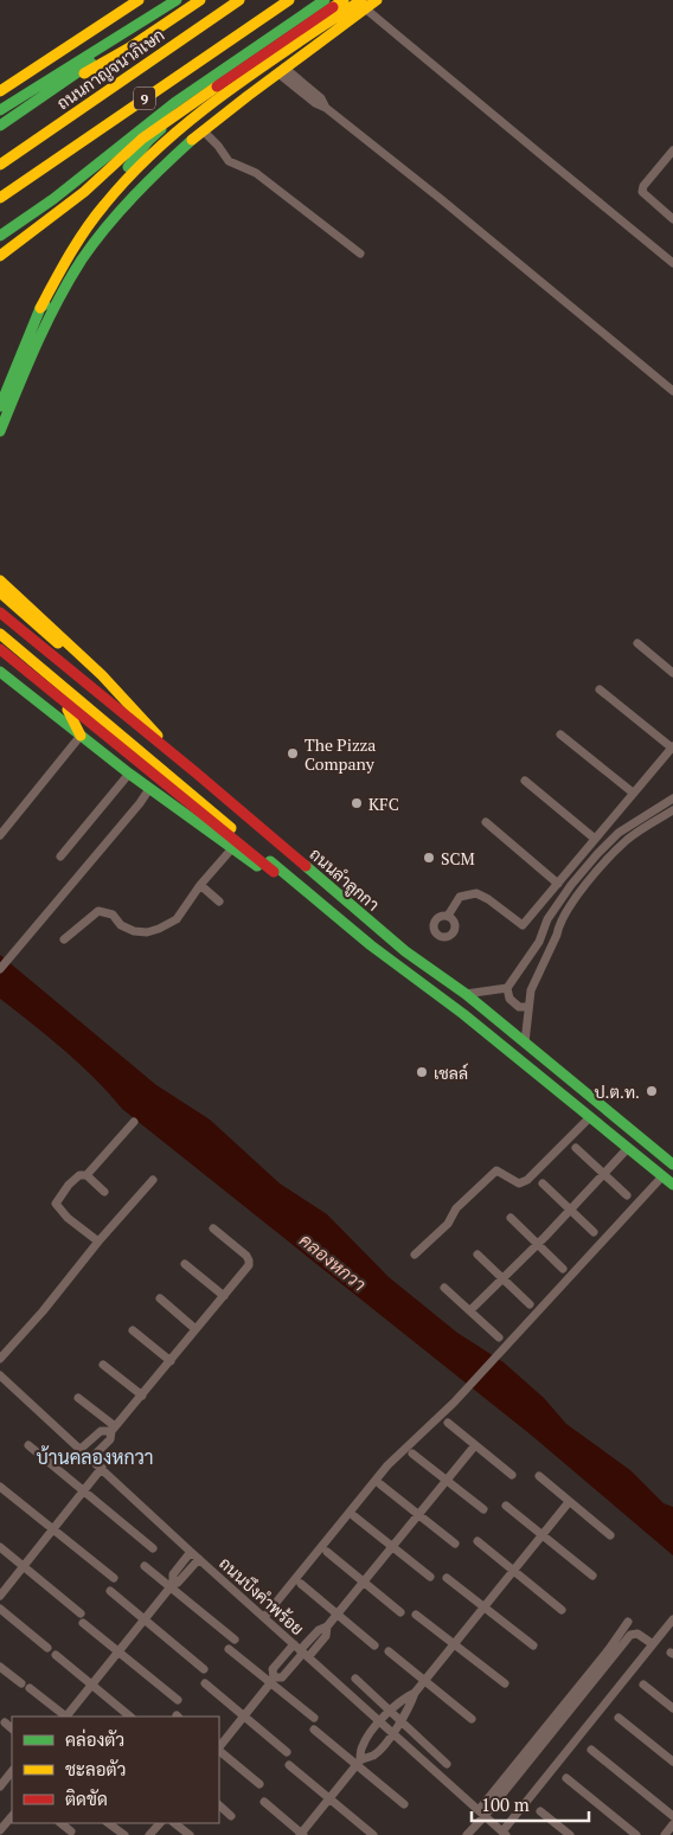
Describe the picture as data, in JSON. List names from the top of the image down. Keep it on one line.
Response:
{"streets":{"main road":["ถนนกาญจนาภิเษก","9","ถนนลำลูกกา"],"street":["ถนนบึงคำพร้อย"]},"districts":["บ้านคลองหกวา"],"water":["คลองหกวา"],"places":["The Pizza Company","KFC","SCM","เชลล์","ป.ต.ท."],"legend":["คล่องตัว","ชะลอตัว","ติดขัด"],"scale_bar":"100 m"}
